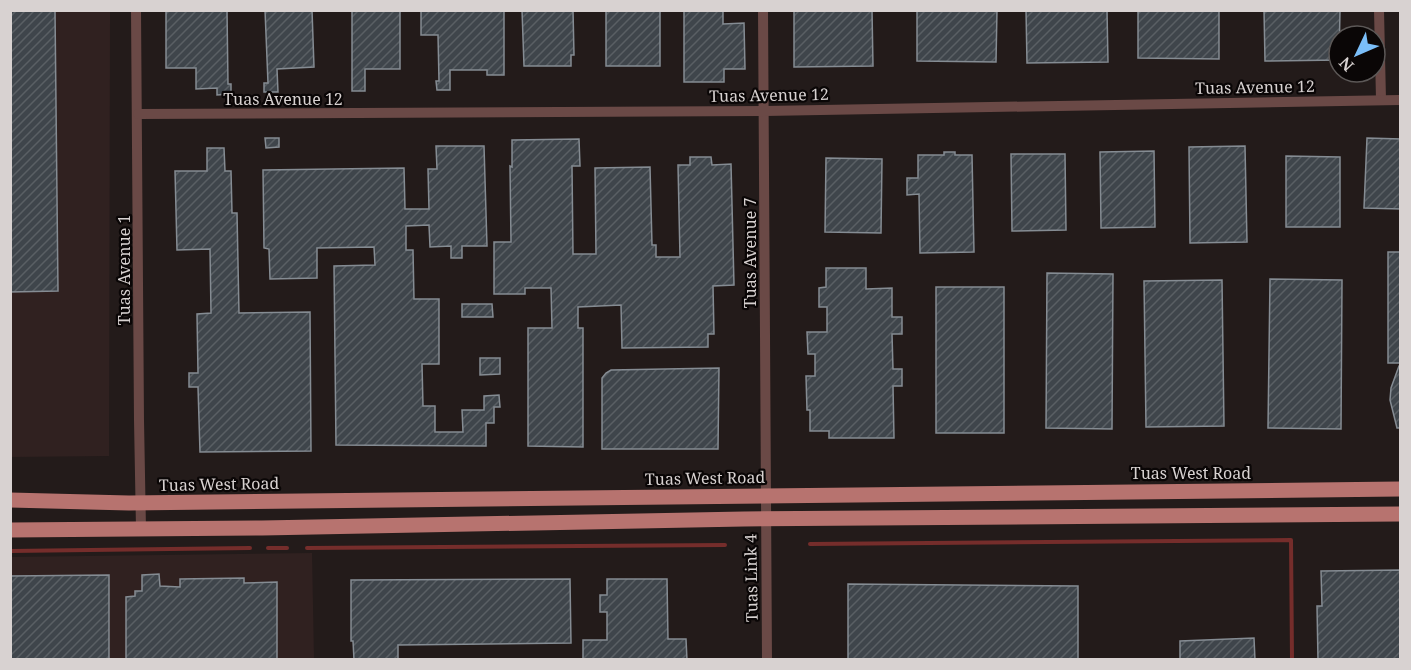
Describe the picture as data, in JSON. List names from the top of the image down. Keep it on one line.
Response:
{"streets":{"main road":["Tuas West Road"],"street":["Tuas Avenue 12","Tuas Avenue 7","Tuas Avenue 1","Tuas Link 4"]},"crossings":[["Tuas Avenue 12","Tuas Avenue 7"],["Tuas Avenue 12","Tuas Avenue 1"],["Tuas Avenue 7","Tuas West Road"],["Tuas Avenue 7","Tuas Link 4"],["Tuas Avenue 1","Tuas West Road"],["Tuas West Road","Tuas Link 4"]],"north":"bottom left"}
